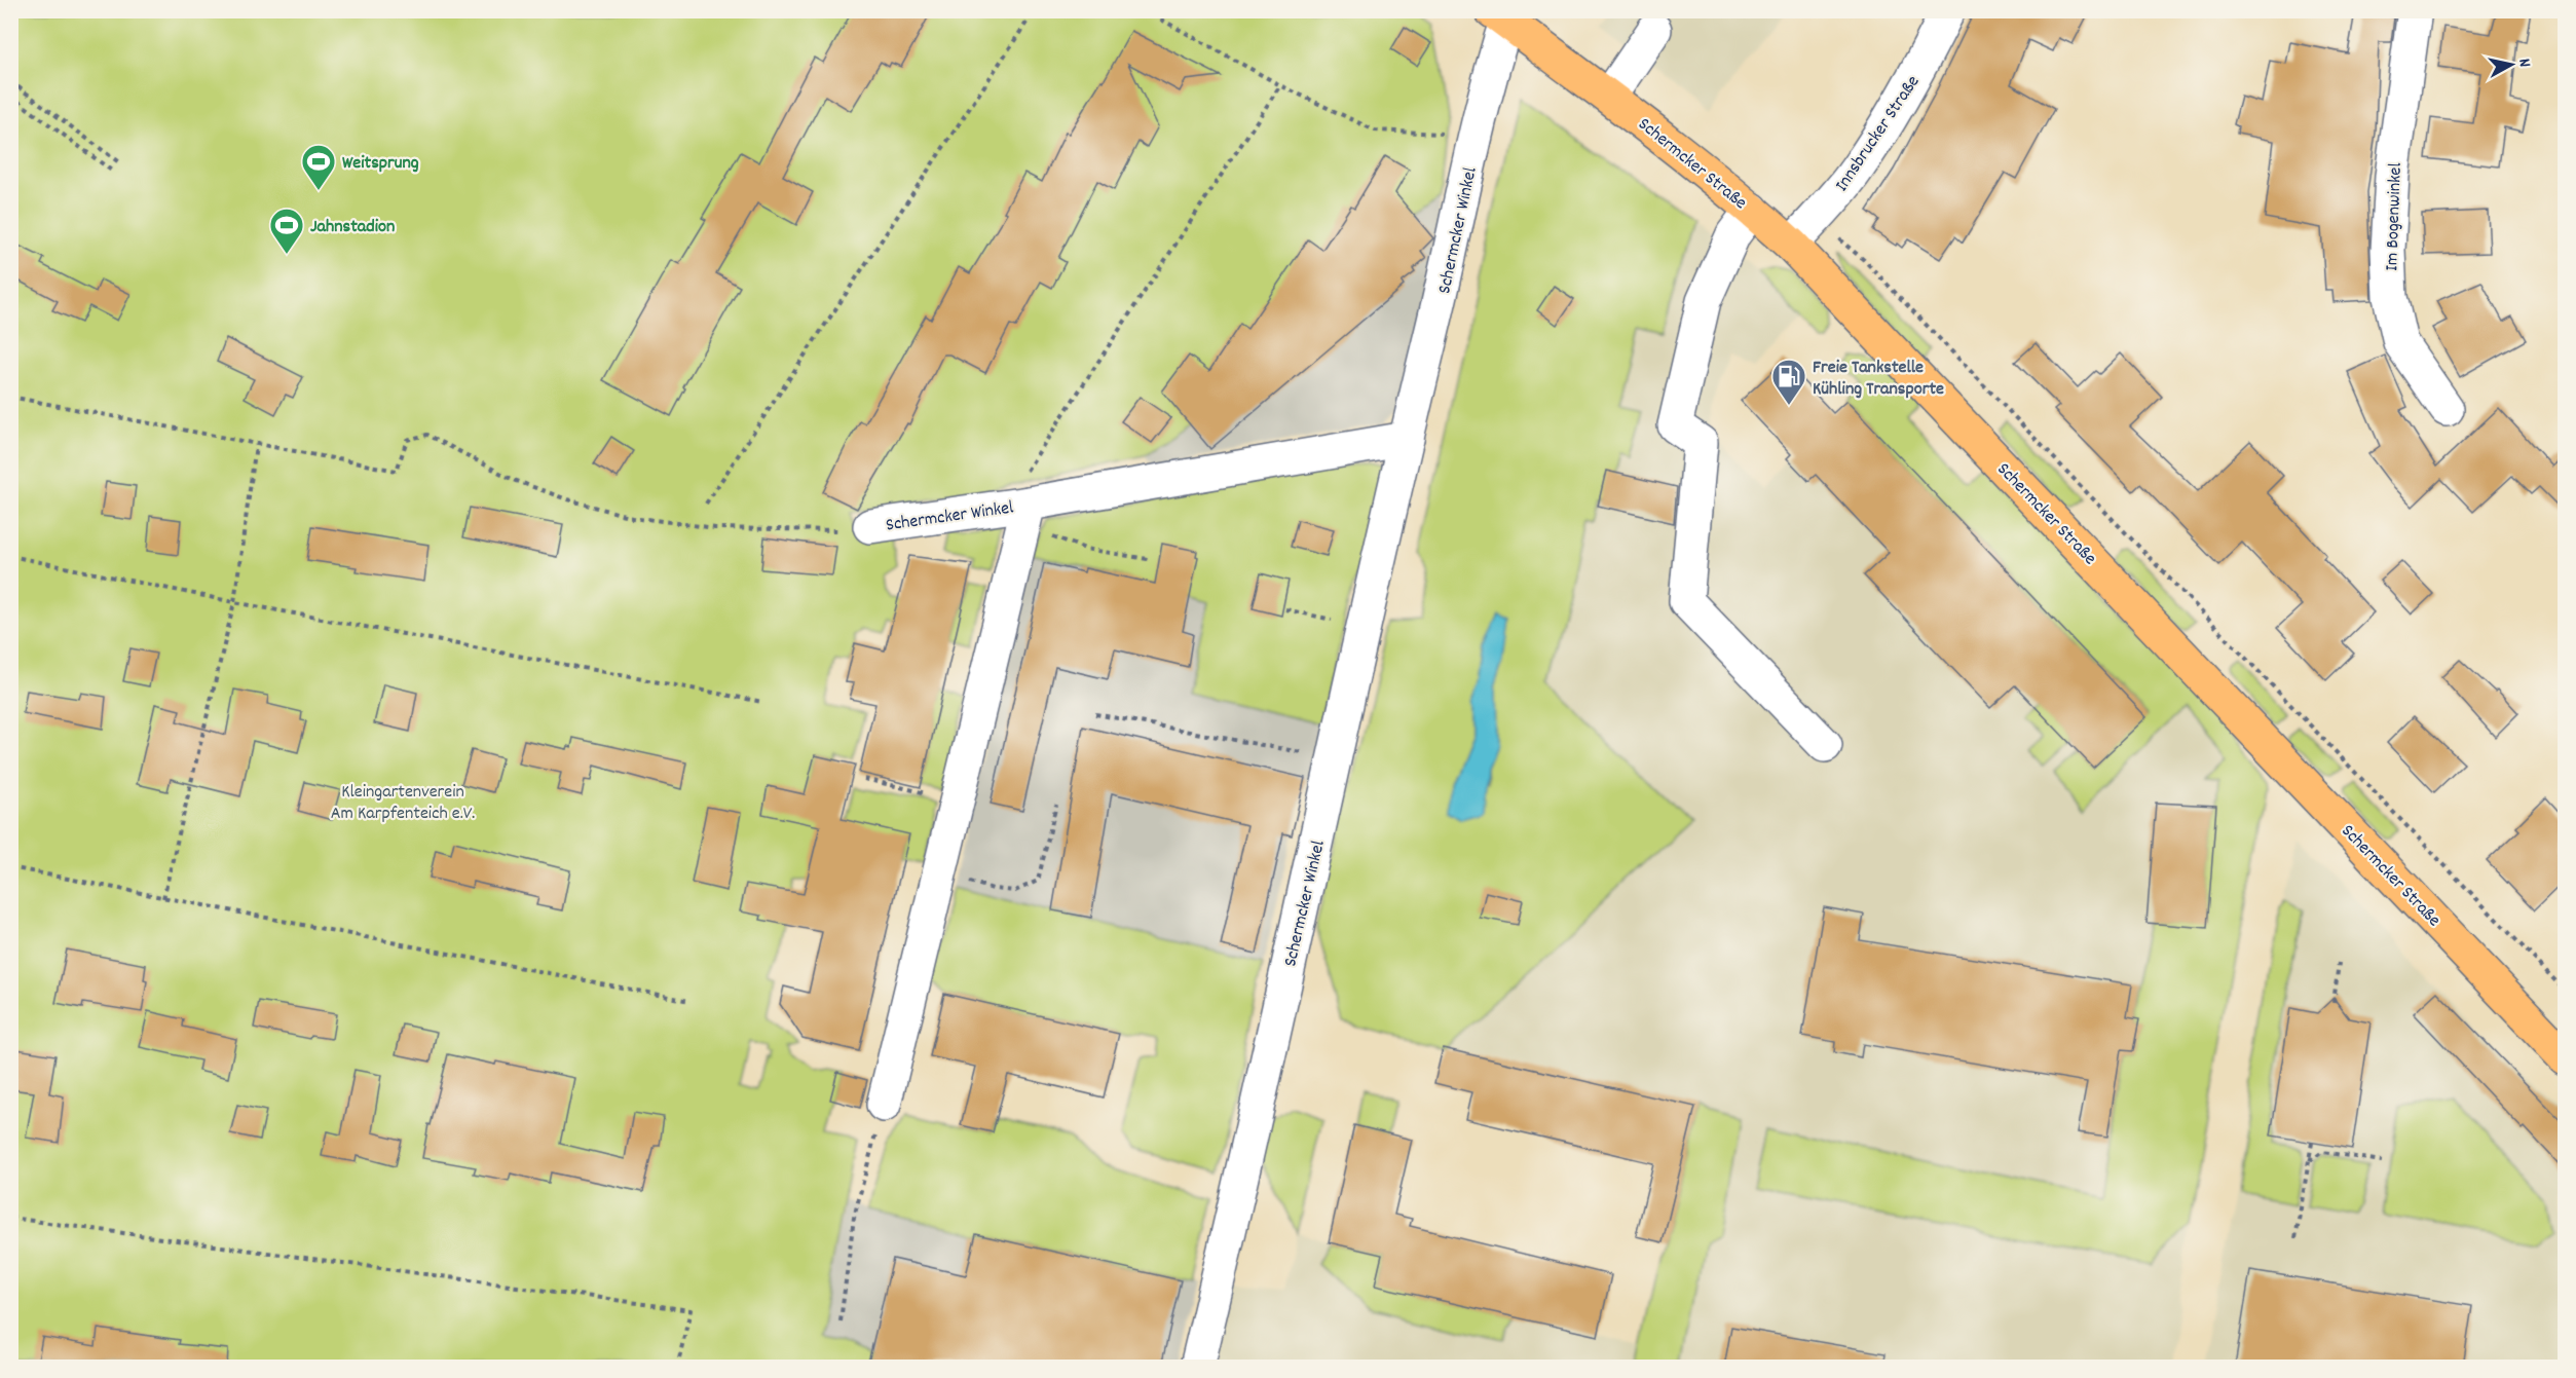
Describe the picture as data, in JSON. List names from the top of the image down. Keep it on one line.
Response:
{"streets":{"main road":["Schermcker Straße"],"street":["Innsbrucker Straße","Im Bogenwinkel","Schermcker Winkel"]},"crossings":[["Innsbrucker Straße","Schermcker Straße"],["Schermcker Straße","Schermcker Winkel"]],"parks":["Kleingartenverein Am Karpfenteich e.V."],"places":{"sports":["Weitsprung","Jahnstadion"],"fuel station":["Freie Tankstelle Kühling Transporte"]},"north":"right"}
